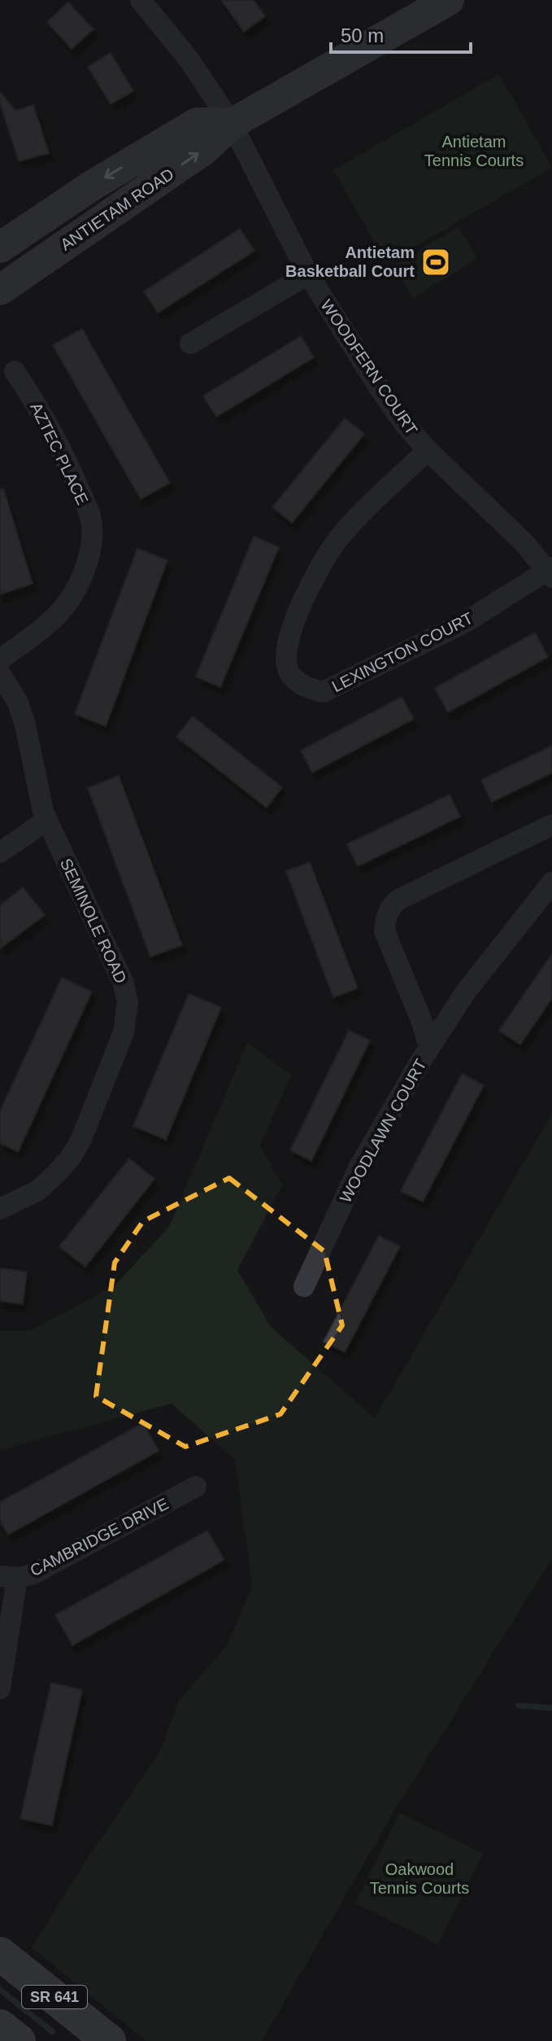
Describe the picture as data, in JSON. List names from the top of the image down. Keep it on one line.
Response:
{"streets":{"main road":["SR 641"],"street":["ANTIETAM ROAD","WOODFERN COURT","AZTEC PLACE","LEXINGTON COURT","SEMINOLE ROAD","WOODLAWN COURT","CAMBRIDGE DRIVE"]},"crossings":[["ANTIETAM ROAD","WOODFERN COURT"],["WOODFERN COURT","LEXINGTON COURT"]],"parks":["Antietam Tennis Courts","Oakwood Tennis Courts"],"places":{"sports":["Antietam Basketball Court"]},"scale_bar":"50 m"}
